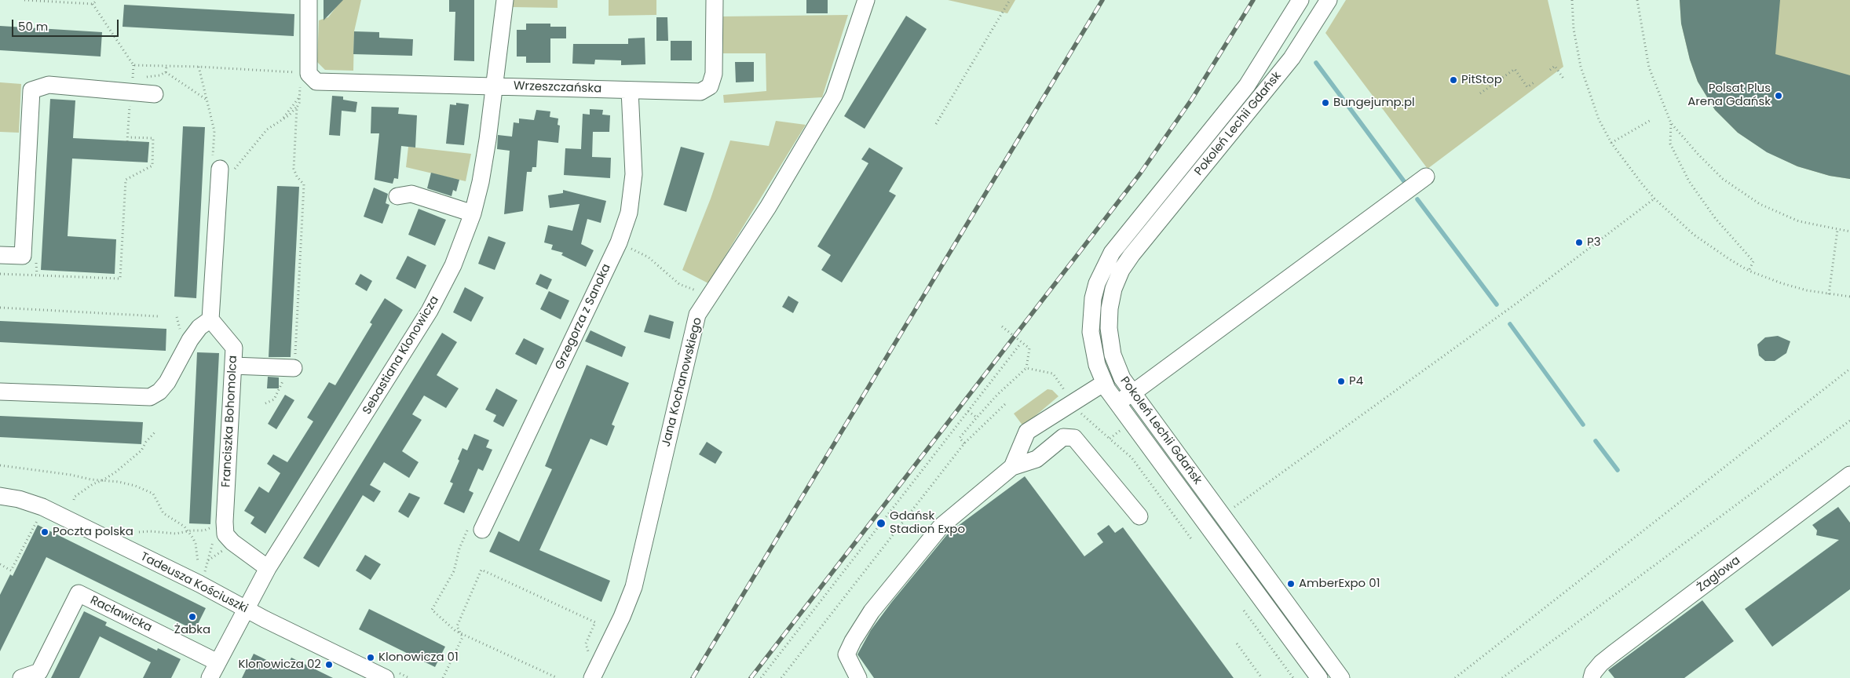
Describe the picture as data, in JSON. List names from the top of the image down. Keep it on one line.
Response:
{"streets":{"street":["Wrzeszczańska","Pokoleń Lechii Gdańsk","Grzegorza z Sanoka","Sebastiana Klonowicza","Jana Kochanowskiego","Franciszka Bohomolca","Żaglowa","Tadeusza Kościuszki","Racławicka"]},"crossings":[["Wrzeszczańska","Grzegorza z Sanoka"],["Wrzeszczańska","Sebastiana Klonowicza"],["Sebastiana Klonowicza","Franciszka Bohomolca"],["Sebastiana Klonowicza","Tadeusza Kościuszki"],["Sebastiana Klonowicza","Racławicka"]],"places":["PitStop","Polsat Plus Arena Gdańsk","Bungejump.pl","P3","P4","Gdańsk Stadion Expo","Poczta polska","AmberExpo 01","Żabka","Klonowicza 01","Klonowicza 02"],"scale_bar":"50 m"}
